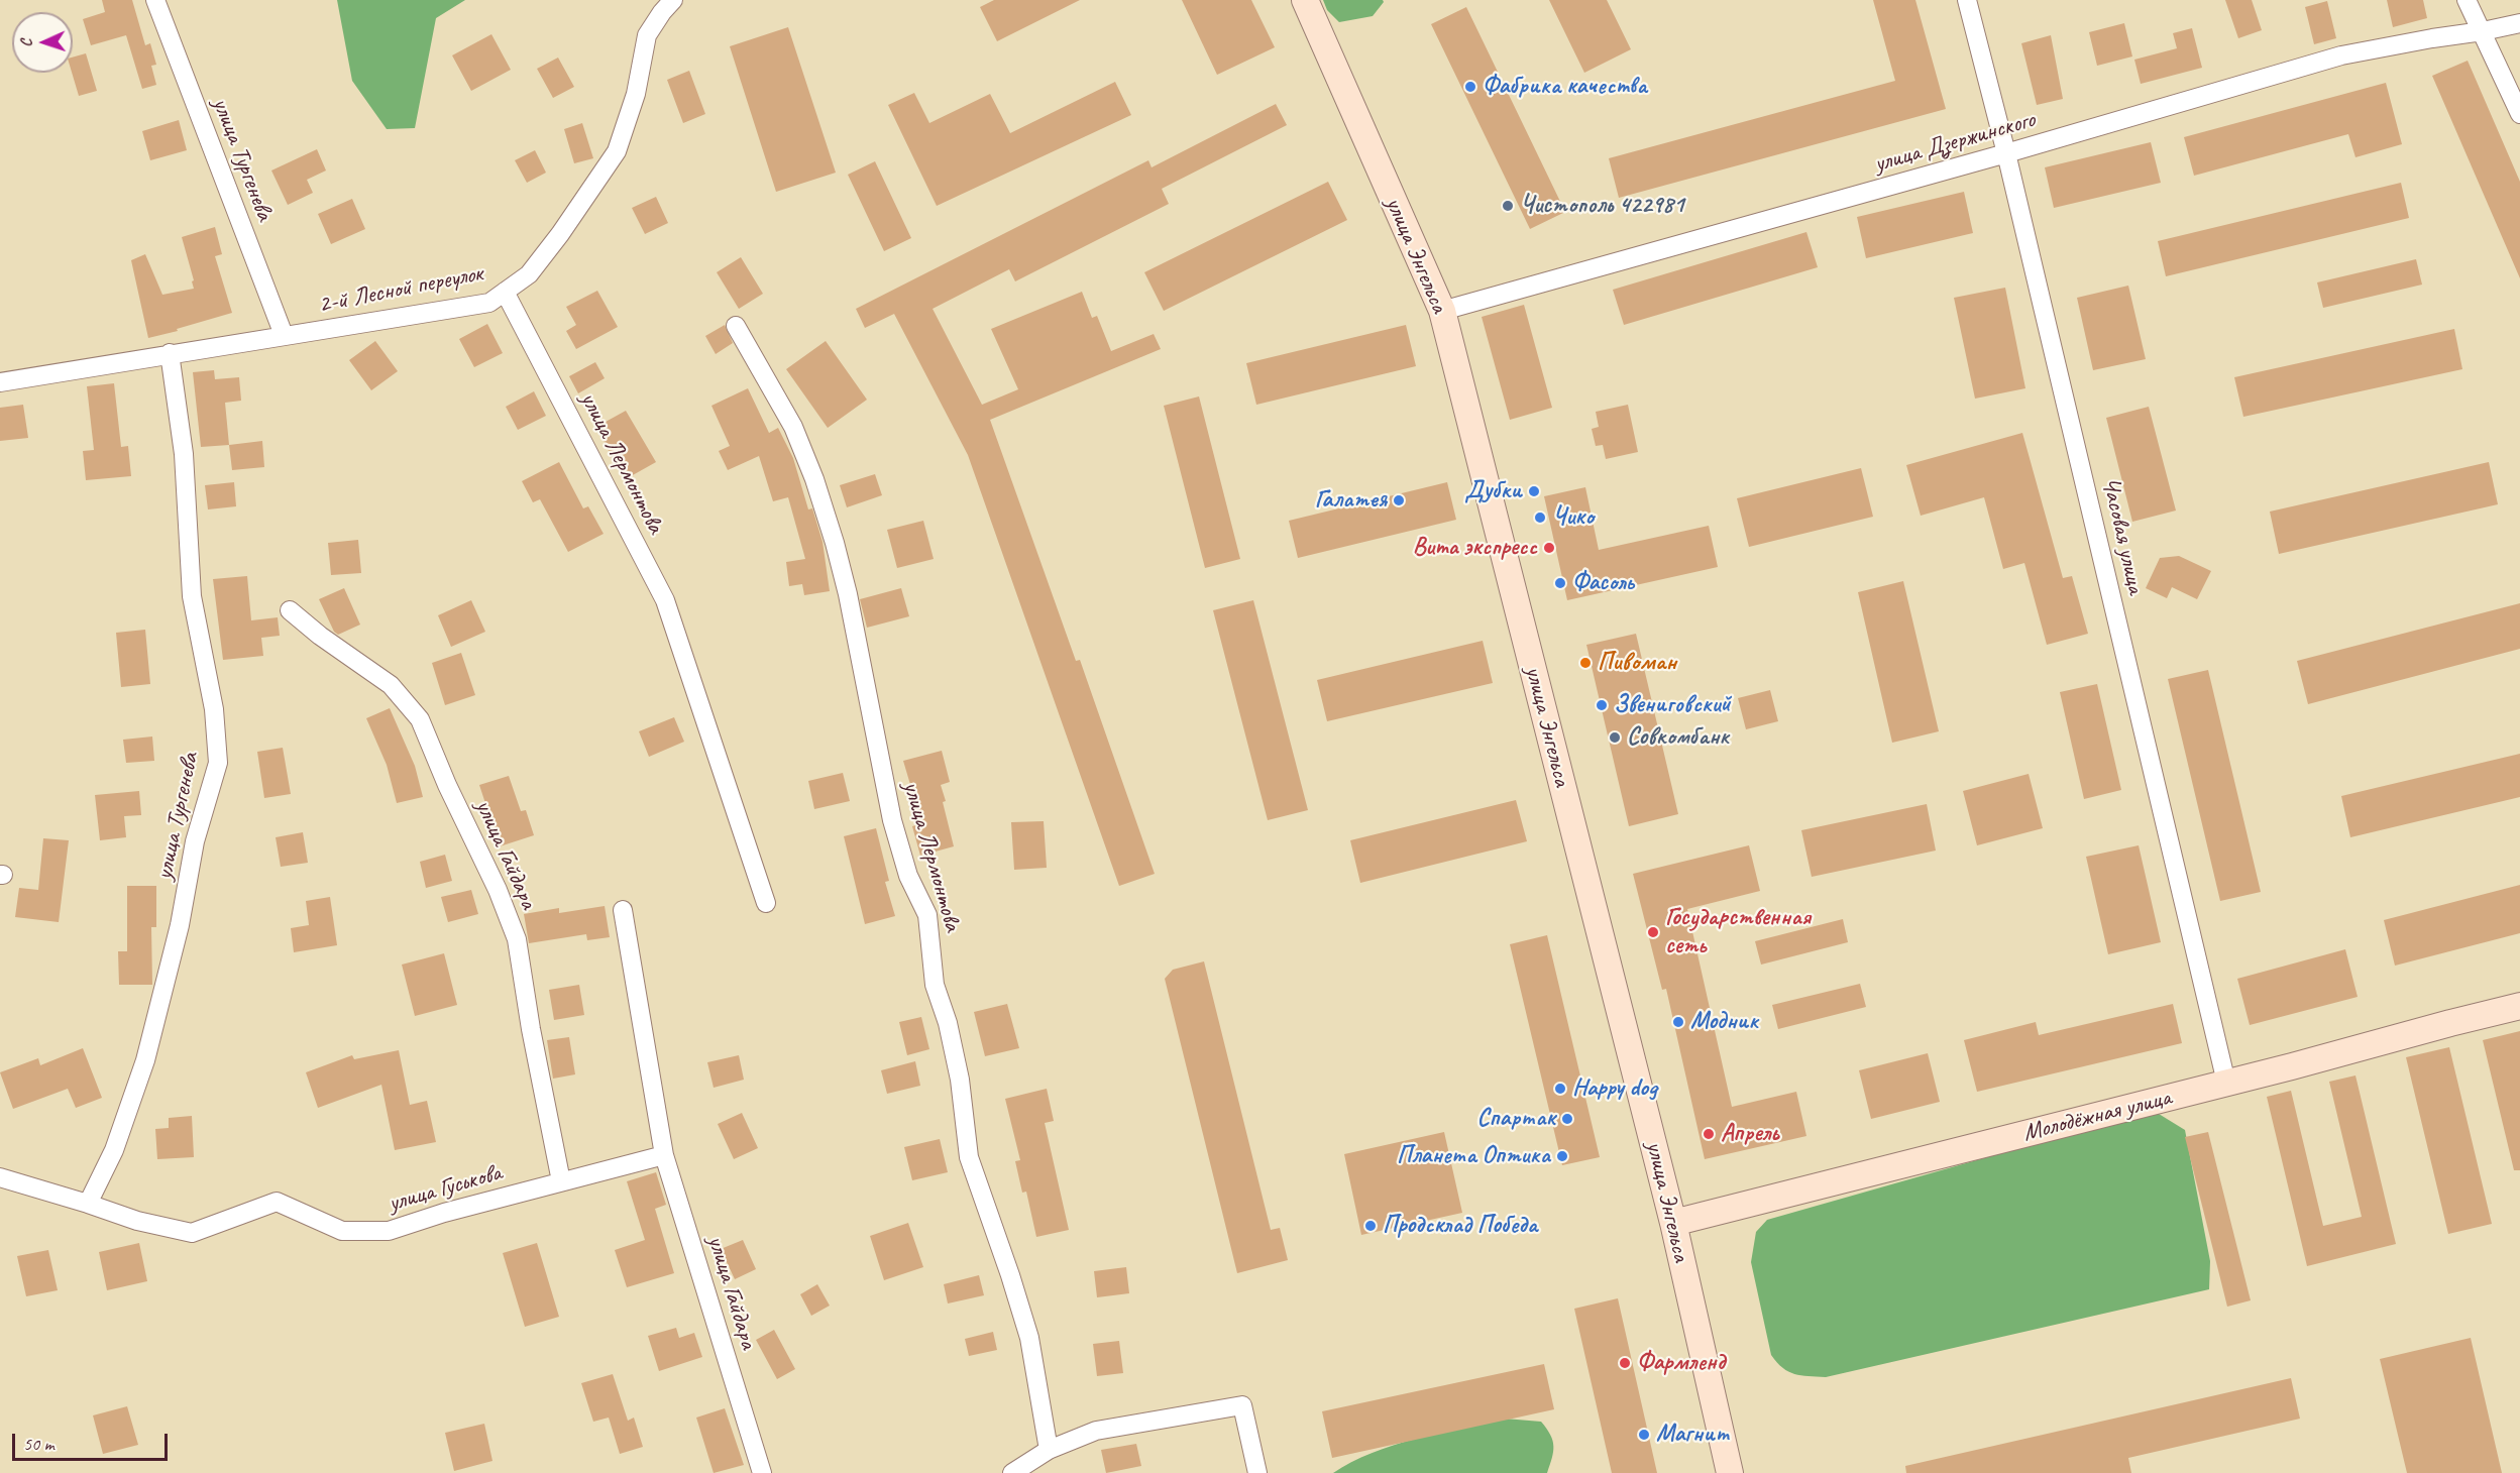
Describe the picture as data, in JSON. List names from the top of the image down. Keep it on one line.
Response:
{"streets":{"main road":["улица Энгельса","Молодёжная улица"],"street":["улица Дзержинского","улица Тургенева","2-й Лесной переулок","улица Лермонтова","Часовая улица","улица Гайдара","улица Гуськова"]},"crossings":[["улица Дзержинского","улица Энгельса"],["улица Дзержинского","Часовая улица"],["улица Тургенева","2-й Лесной переулок"],["улица Тургенева","улица Гуськова"],["улица Энгельса","Молодёжная улица"],["2-й Лесной переулок","улица Лермонтова"],["Часовая улица","Молодёжная улица"],["улица Гайдара","улица Гуськова"]],"places":["Фабрика качества","Чистополь 422981","Дубки","Галатея","Чико","Вита экспресс","Фасоль","Пивоман","Звениговский","Совкомбанк","Государственная сеть","Модник","Happy dog","Спартак","Апрель","Планета Оптика","Продсклад Победа","Фармленд","Магнит"],"scale_bar":"50 m","north":"left"}
